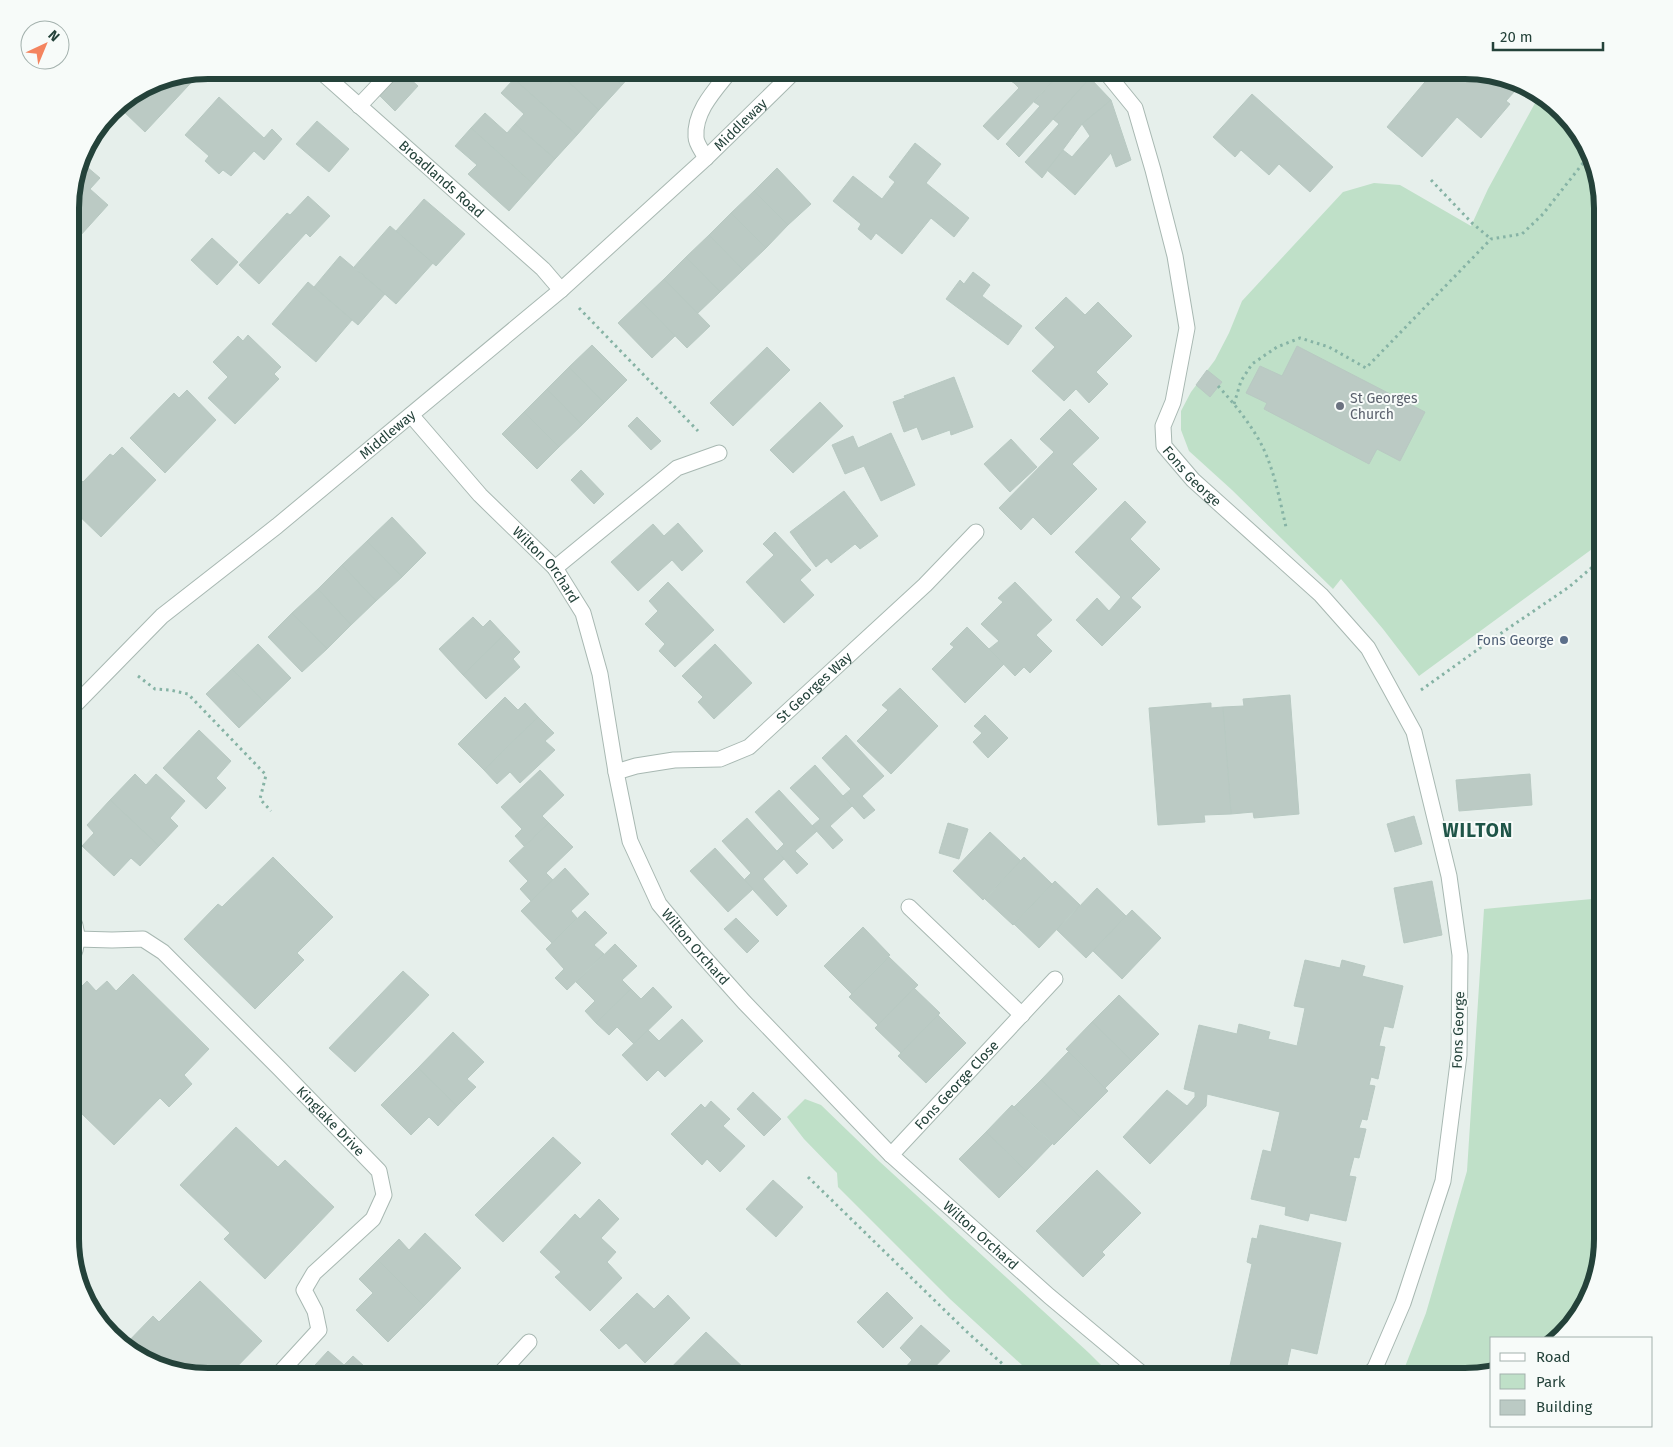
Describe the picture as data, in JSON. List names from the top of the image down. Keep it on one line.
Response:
{"streets":{"street":["Middleway","Broadlands Road","Fons George","Wilton Orchard","St Georges Way","Fons George Close","Kinglake Drive"]},"crossings":[["Middleway","Broadlands Road"],["Middleway","Wilton Orchard"],["Wilton Orchard","St Georges Way"],["Wilton Orchard","Fons George Close"]],"districts":["WILTON"],"places":["St Georges Church","Fons George"],"legend":["Road","Park","Building"],"scale_bar":"20 m","north":"top right"}
